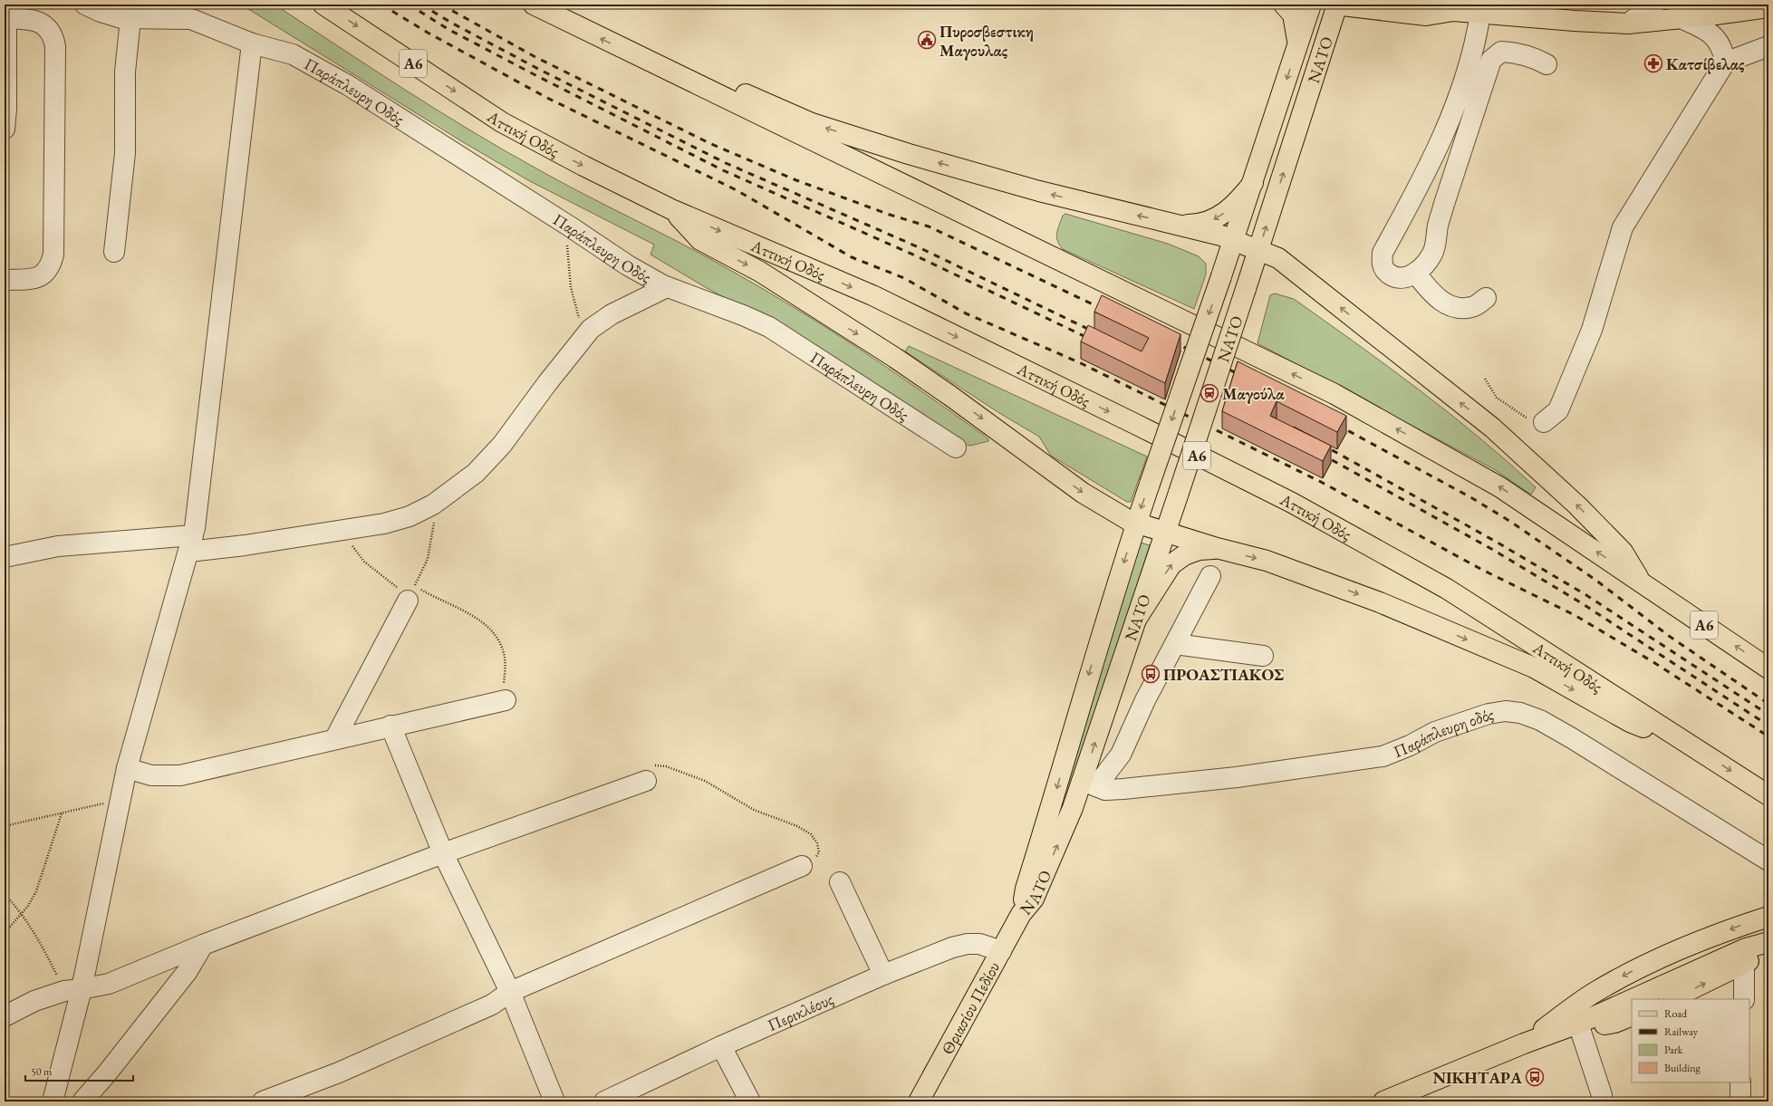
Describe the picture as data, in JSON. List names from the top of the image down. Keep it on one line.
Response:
{"streets":{"main road":["ΝΑΤΟ","Α6","Αττική Οδός","Θριασίου Πεδίου"],"street":["Παράπλευρη Οδός","Παράπλευρη οδός","Περικλέους"]},"crossings":[["ΝΑΤΟ","Παράπλευρη οδός"],["ΝΑΤΟ","Θριασίου Πεδίου"],["Θριασίου Πεδίου","Περικλέους"]],"places":{"public building":["Πυροσβεστικη Μαγουλας"],"pharmacy":["Κατσίβελας"],"station":["Μαγούλα"],"bus stop":["ΠΡΟΑΣΤΙΑΚΟΣ","ΝΙΚΗΤΑΡΑ"]},"legend":["Road","Railway","Park","Building"],"scale_bar":"50 m"}
